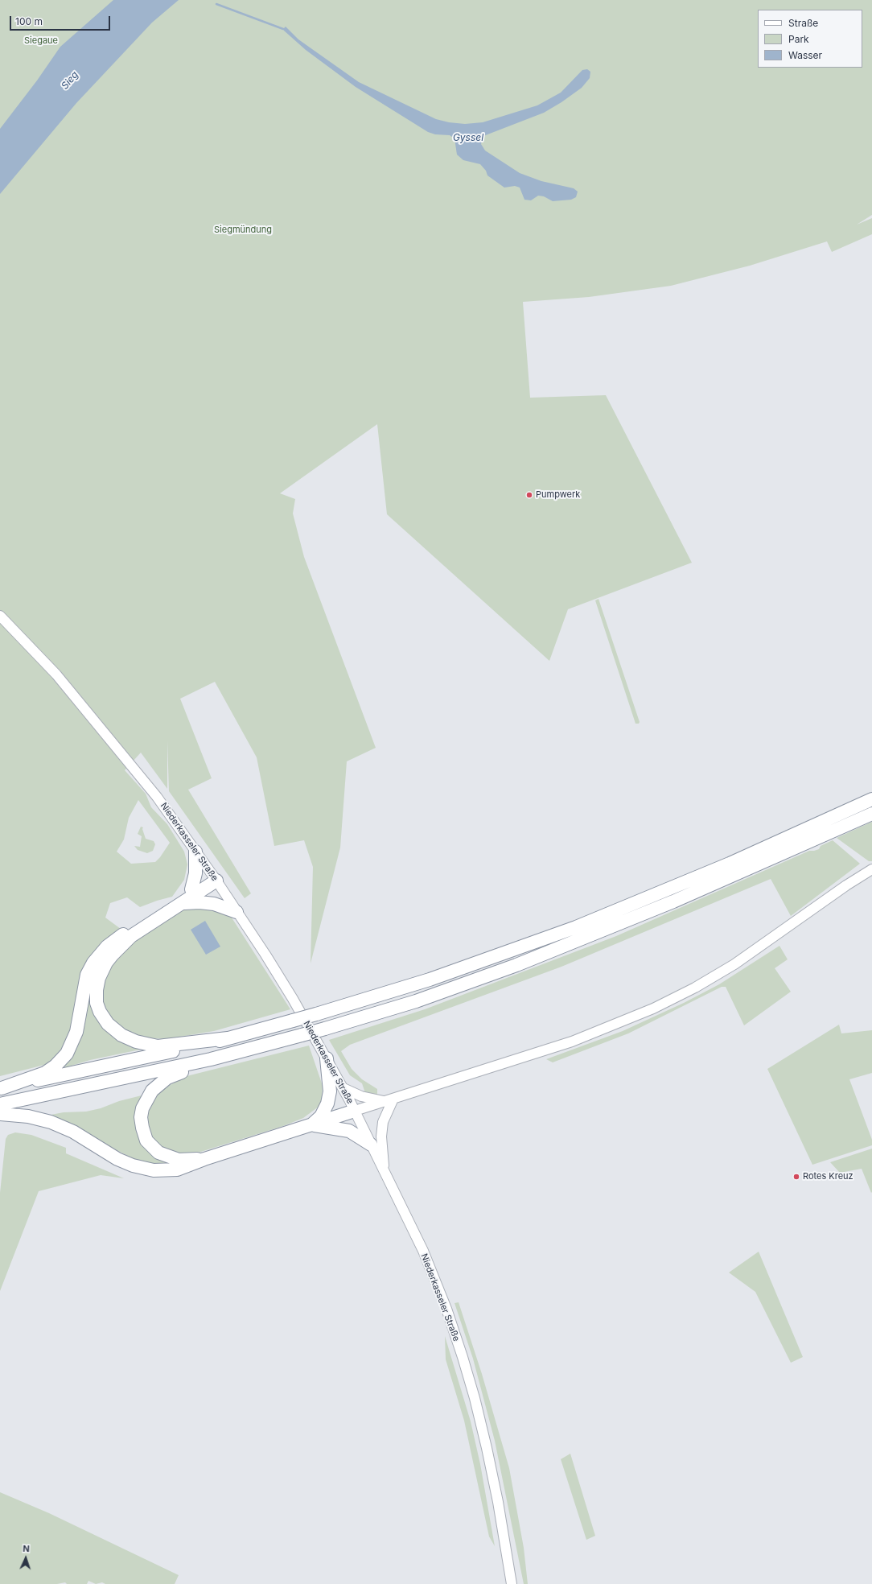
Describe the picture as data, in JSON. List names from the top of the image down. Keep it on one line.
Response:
{"streets":{"main road":["Niederkasseler Straße"]},"water":["Sieg","Gyssel"],"parks":["Siegaue","Siegmündung"],"places":["Pumpwerk","Rotes Kreuz"],"legend":["Straße","Park","Wasser"],"scale_bar":"100 m","north":"top"}
